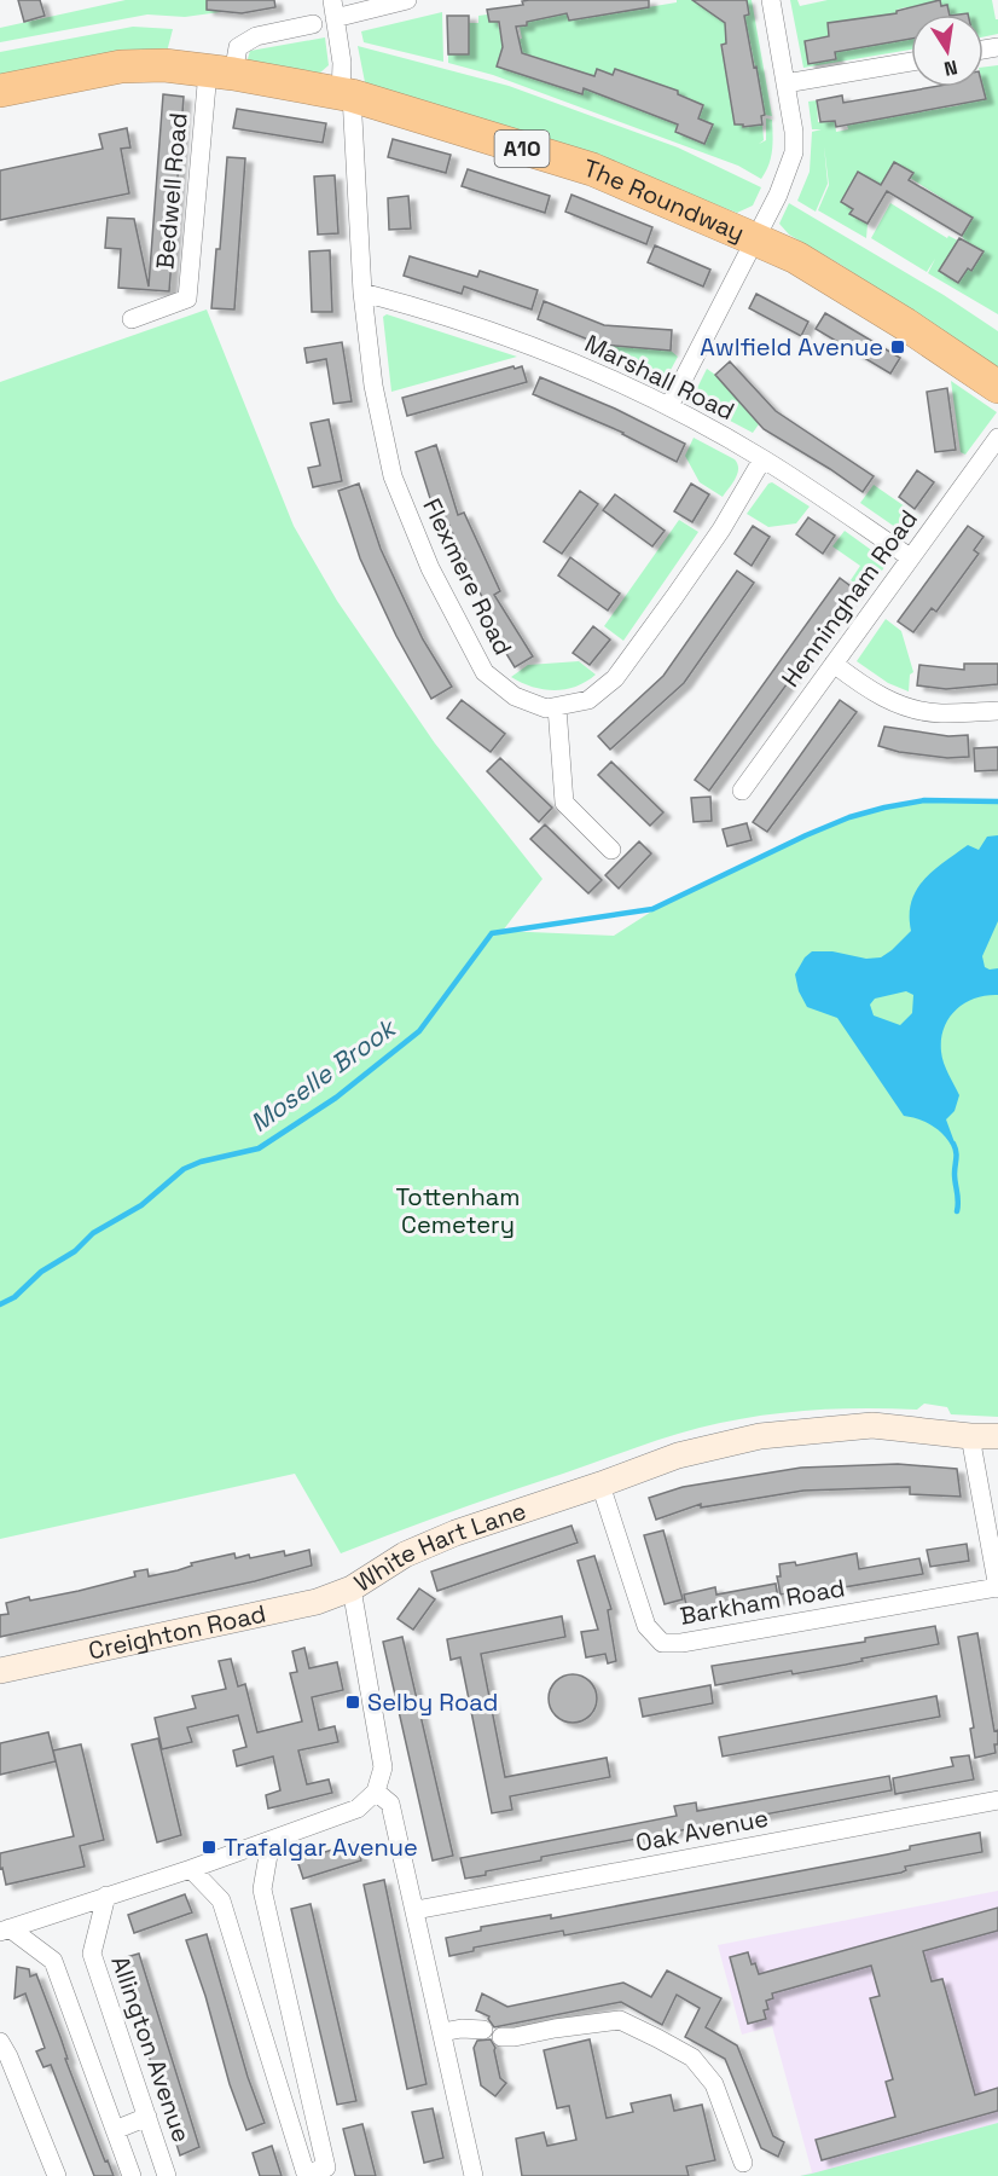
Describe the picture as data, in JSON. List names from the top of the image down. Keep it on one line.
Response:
{"streets":{"highway":["A10","The Roundway"],"street":["Bedwell Road","Marshall Road","Flexmere Road","Henningham Road","White Hart Lane","Barkham Road","Creighton Road","Oak Avenue","Allington Avenue"]},"crossings":[["Bedwell Road","The Roundway"],["The Roundway","Flexmere Road"],["Marshall Road","Flexmere Road"],["Marshall Road","Henningham Road"],["White Hart Lane","Barkham Road"],["White Hart Lane","Creighton Road"]],"water":["Moselle Brook"],"parks":["Tottenham Cemetery"],"places":{"transit":["Awlfield Avenue","Selby Road","Trafalgar Avenue"]},"north":"bottom"}
